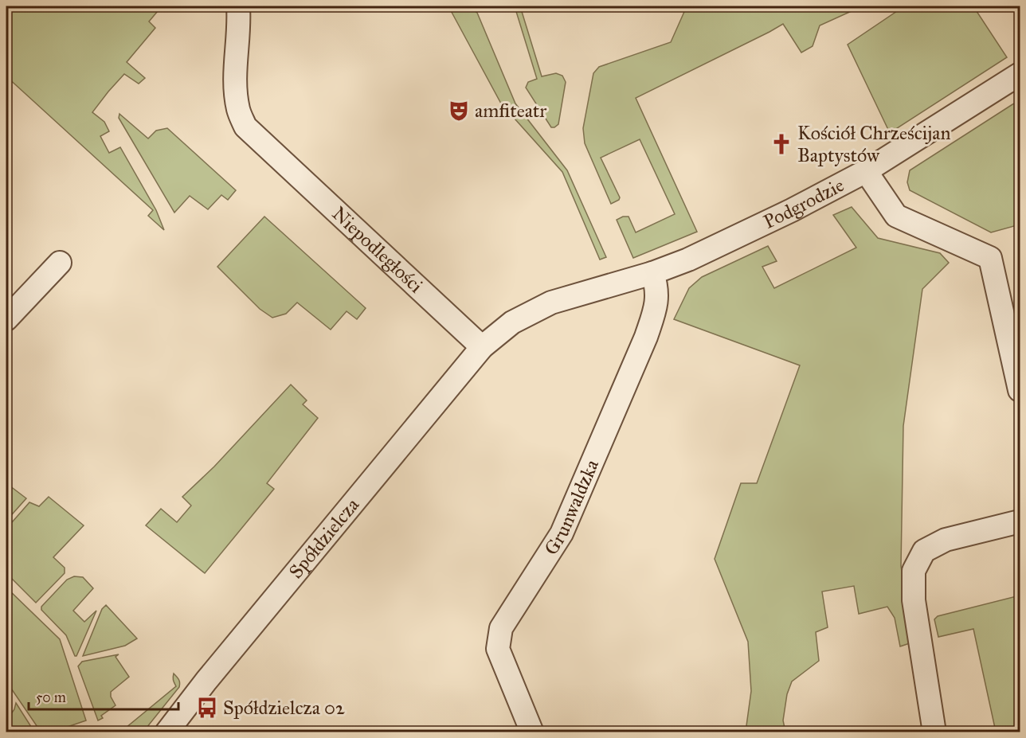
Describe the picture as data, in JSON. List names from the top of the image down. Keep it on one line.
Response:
{"streets":{"street":["Podgrodzie","Niepodległości","Grunwaldzka","Spółdzielcza"]},"crossings":[["Podgrodzie","Niepodległości"],["Podgrodzie","Grunwaldzka"],["Podgrodzie","Spółdzielcza"],["Niepodległości","Spółdzielcza"]],"places":{"theatre":["amfiteatr"],"church":["Kościół Chrześcijan Baptystów"],"bus stop":["Spółdzielcza 02"]},"scale_bar":"50 m"}
